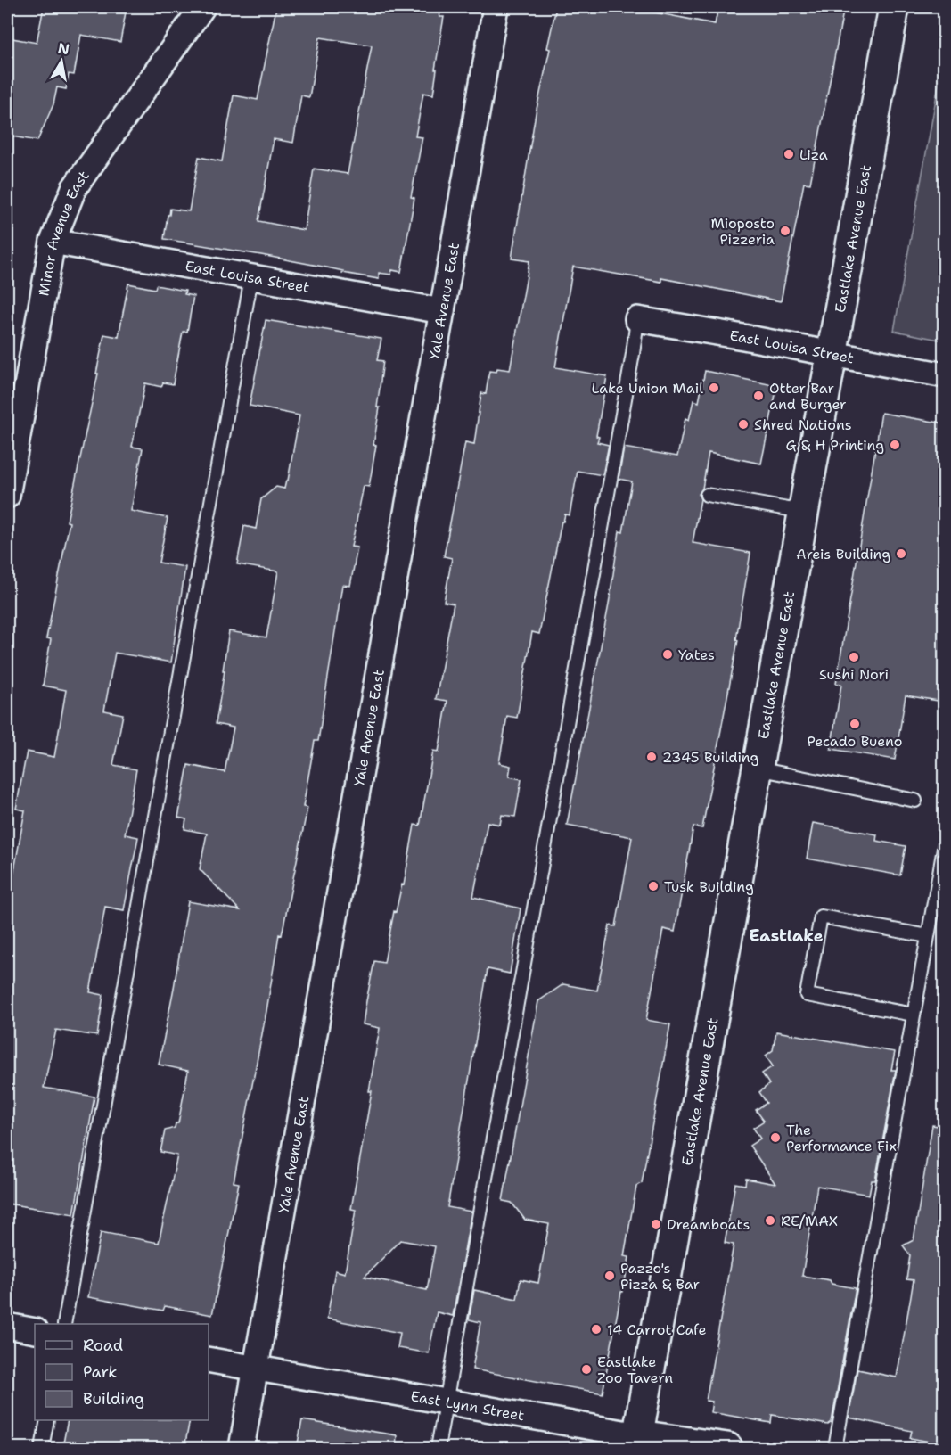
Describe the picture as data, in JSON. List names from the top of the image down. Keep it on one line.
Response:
{"streets":{"main road":["Eastlake Avenue East","East Lynn Street"],"street":["Minor Avenue East","East Louisa Street","Yale Avenue East"]},"crossings":[["Minor Avenue East","East Louisa Street"],["Eastlake Avenue East","East Louisa Street"],["Eastlake Avenue East","East Lynn Street"],["East Louisa Street","Yale Avenue East"],["Yale Avenue East","East Lynn Street"]],"districts":["Eastlake"],"places":["Liza","Mioposto Pizzeria","Lake Union Mail","Otter Bar and Burger","Shred Nations","G & H Printing","Areis Building","Yates","Sushi Nori","Pecado Bueno","2345 Building","Tusk Building","The Performance Fix","RE/MAX","Dreamboats","Pazzo's Pizza & Bar","14 Carrot Cafe","Eastlake Zoo Tavern"],"legend":["Road","Park","Building"],"north":"top"}
